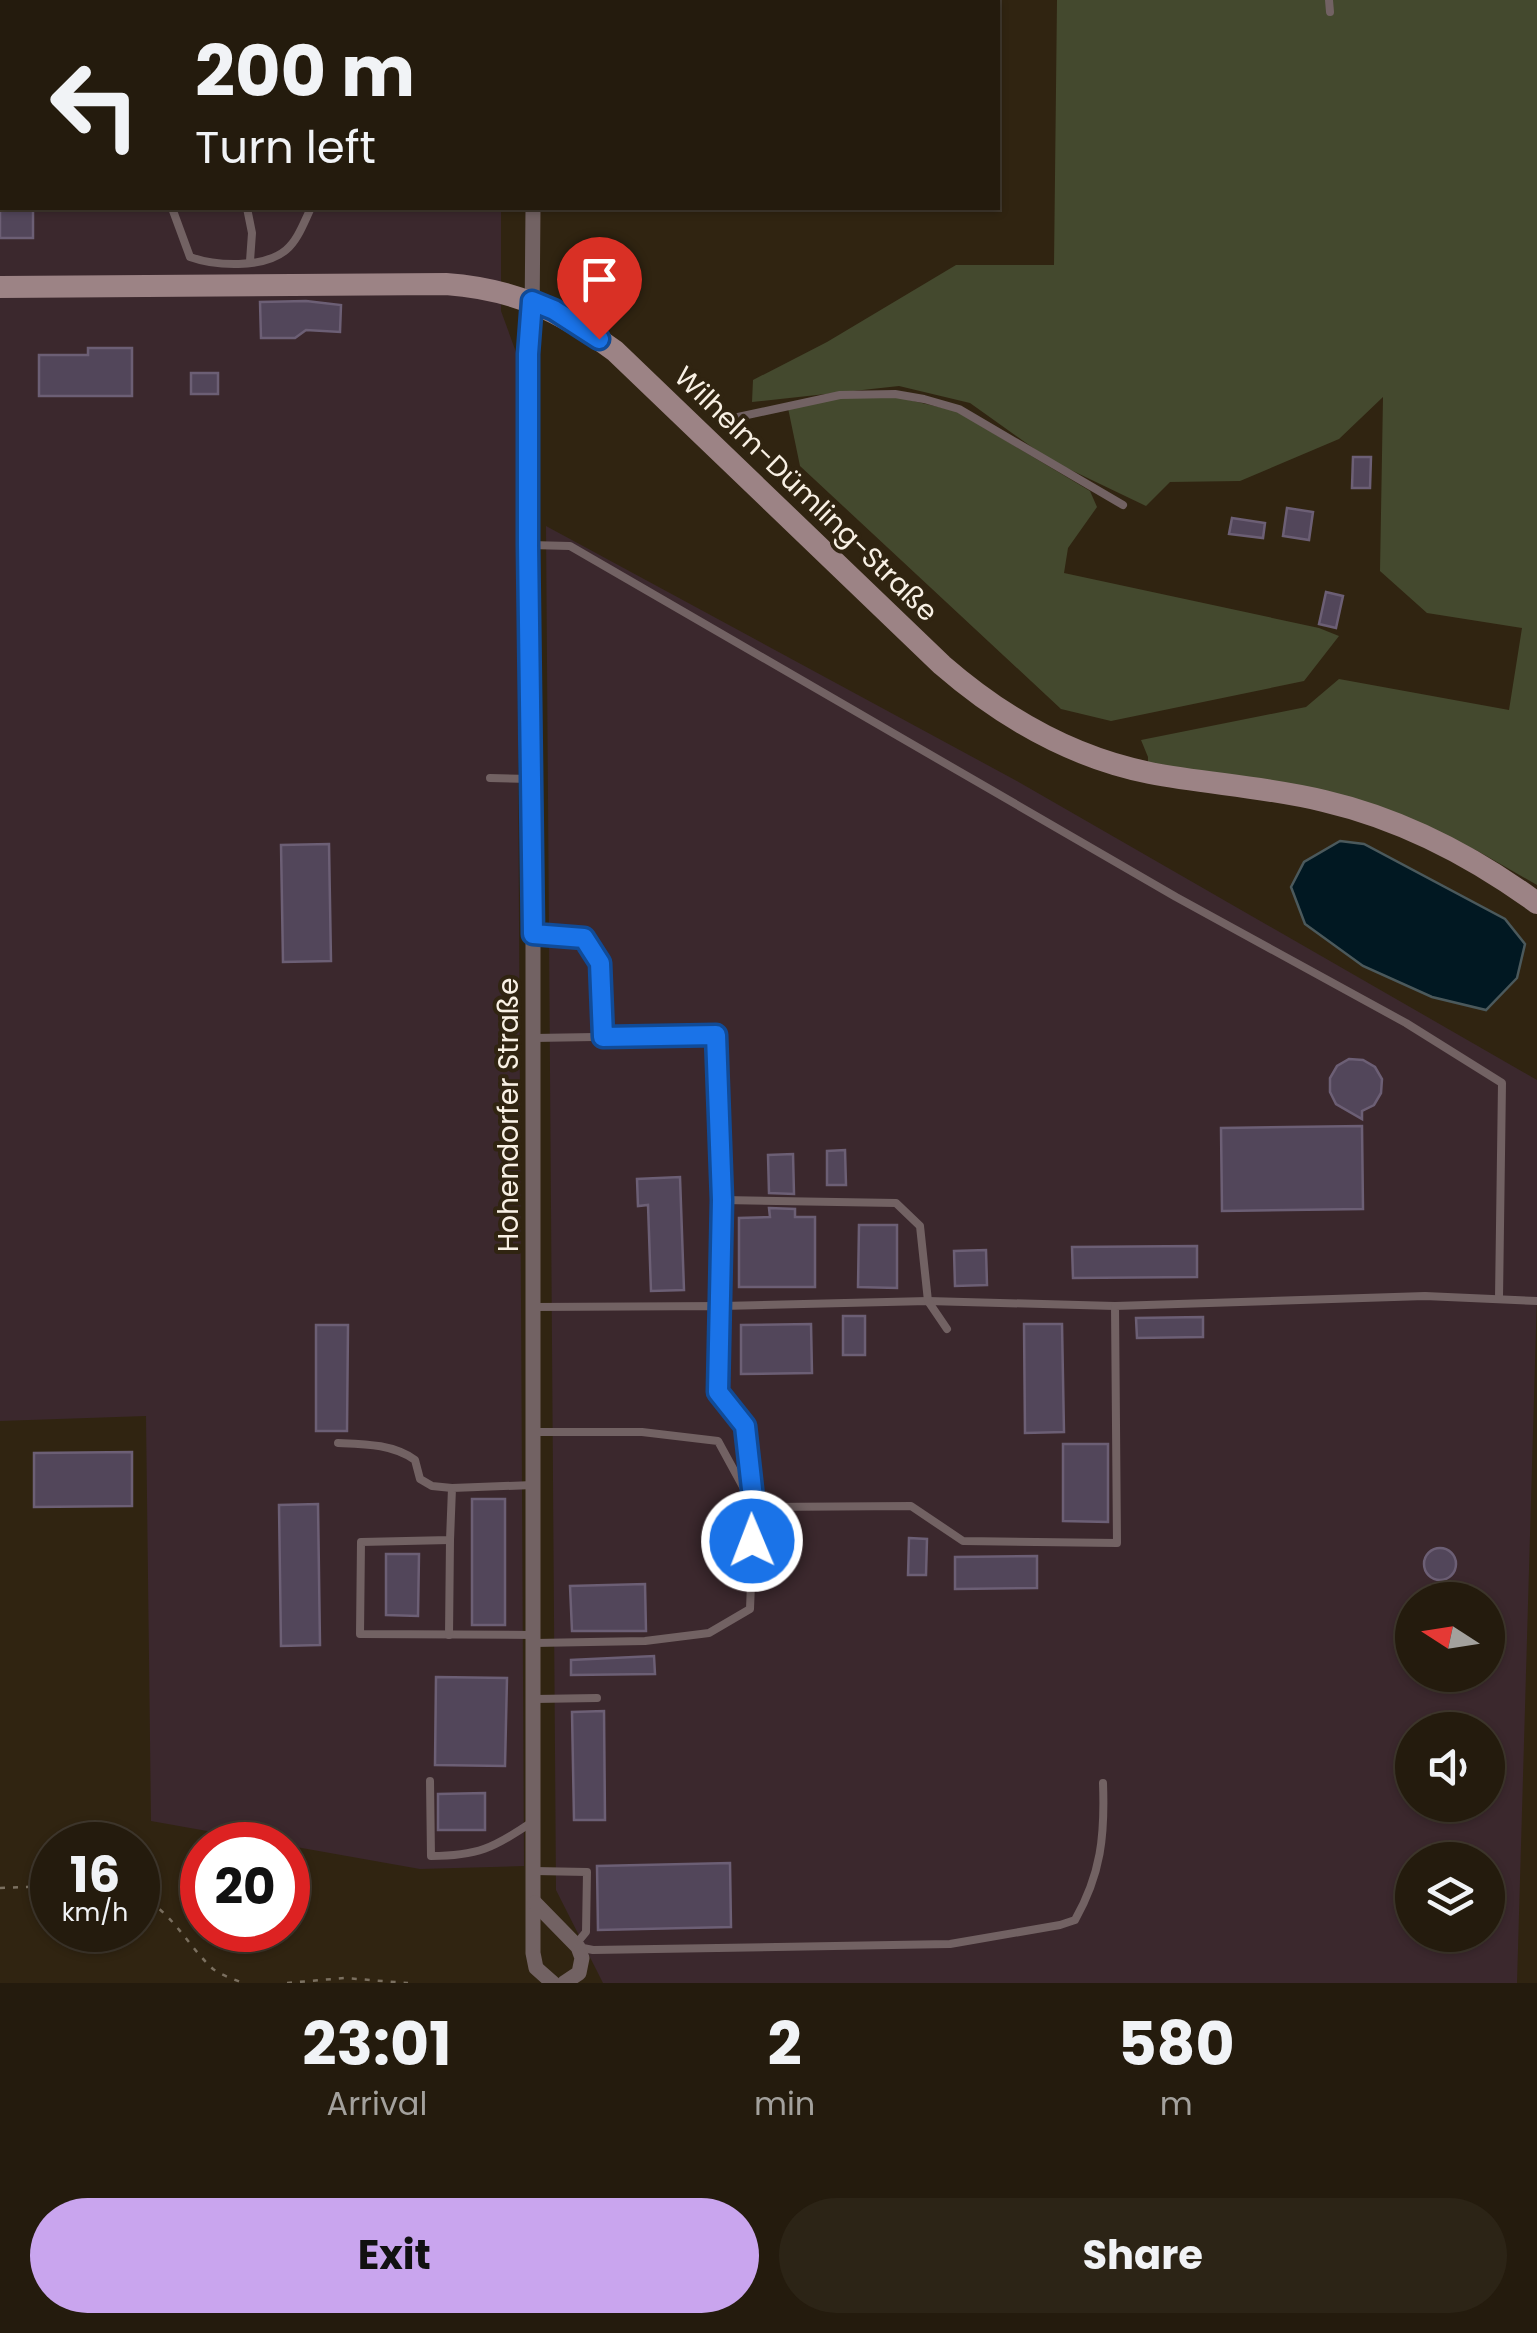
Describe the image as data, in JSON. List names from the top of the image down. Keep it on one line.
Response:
{"streets":{"street":["Wilhelm-Dümling-Straße","Hohendorfer Straße"]},"crossings":[["Wilhelm-Dümling-Straße","Hohendorfer Straße"]],"north":"left","page":{"turn":["200 m","Turn left"],"speed":"16 km/h","limit":"20","eta":["23:01","Arrival","2","min","580","m"],"buttons":["Exit","Share"]}}
